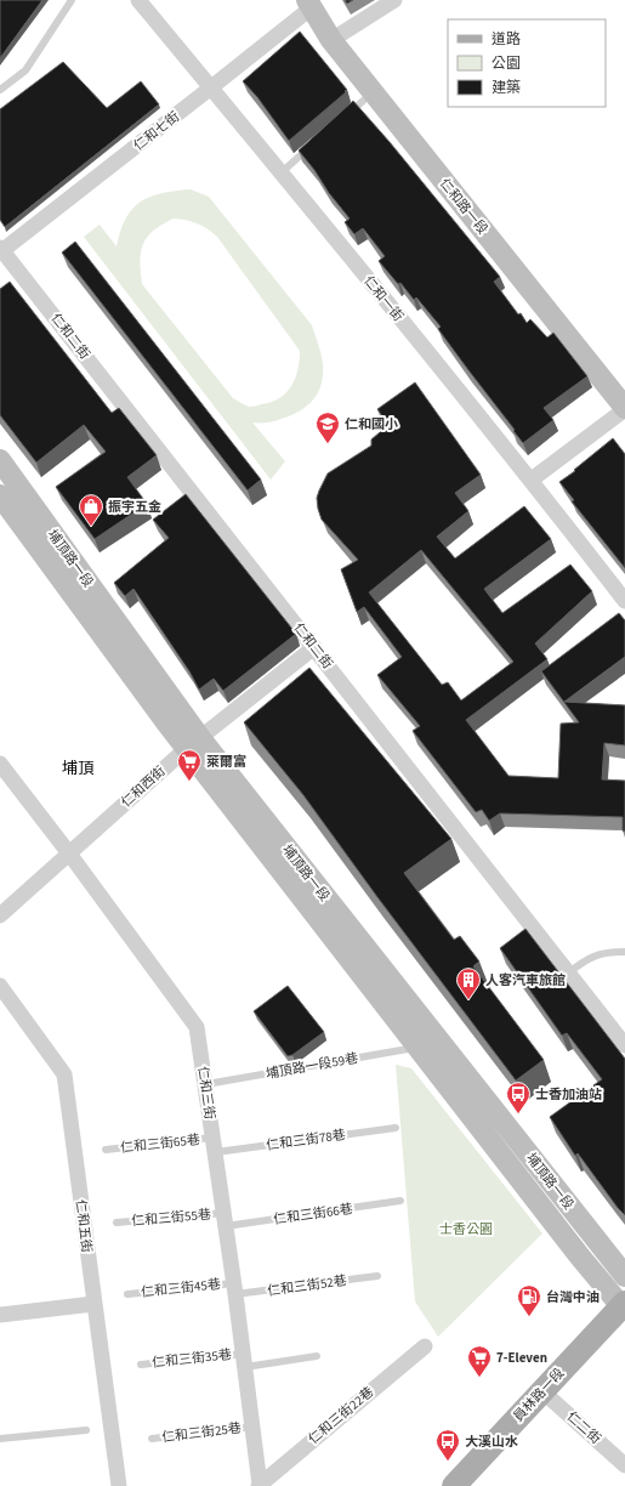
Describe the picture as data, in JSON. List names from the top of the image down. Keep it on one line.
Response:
{"streets":{"main road":["員林路一段"],"street":["仁和七街","仁和路一段","仁和一街","仁和二街","埔頂路一段","仁和西街","仁和三街","仁和五街","仁和三街22巷","仁二街"],"lane":["埔頂路一段59巷","仁和三街78巷","仁和三街65巷","仁和三街66巷","仁和三街55巷","仁和三街52巷","仁和三街45巷","仁和三街35巷","仁和三街25巷"]},"crossings":[["仁和七街","仁和路一段"],["仁和七街","仁和一街"],["仁和七街","仁和二街"],["仁和二街","仁和西街"],["埔頂路一段","仁和西街"],["埔頂路一段","埔頂路一段59巷"],["埔頂路一段","員林路一段"],["仁和西街","仁和三街"],["埔頂路一段59巷","仁和三街"],["仁和三街","仁和三街78巷"],["仁和三街","仁和三街65巷"],["仁和三街","仁和三街66巷"],["仁和三街","仁和三街55巷"],["仁和三街","仁和三街52巷"],["仁和三街","仁和三街45巷"],["仁和三街","仁和三街35巷"],["仁和三街","仁和三街22巷"],["仁和三街","仁和三街25巷"],["仁和三街78巷","仁和三街65巷"],["仁和三街66巷","仁和三街55巷"],["仁和三街52巷","仁和三街45巷"],["員林路一段","仁二街"]],"districts":["埔頂"],"parks":["士香公園"],"places":{"school or university":["仁和國小"],"shop":["振宇五金"],"supermarket":["萊爾富","7-Eleven"],"building":["人客汽車旅館"],"bus stop":["士香加油站","大溪山水"],"fuel station":["台灣中油"]},"legend":["道路","公園","建築"]}
